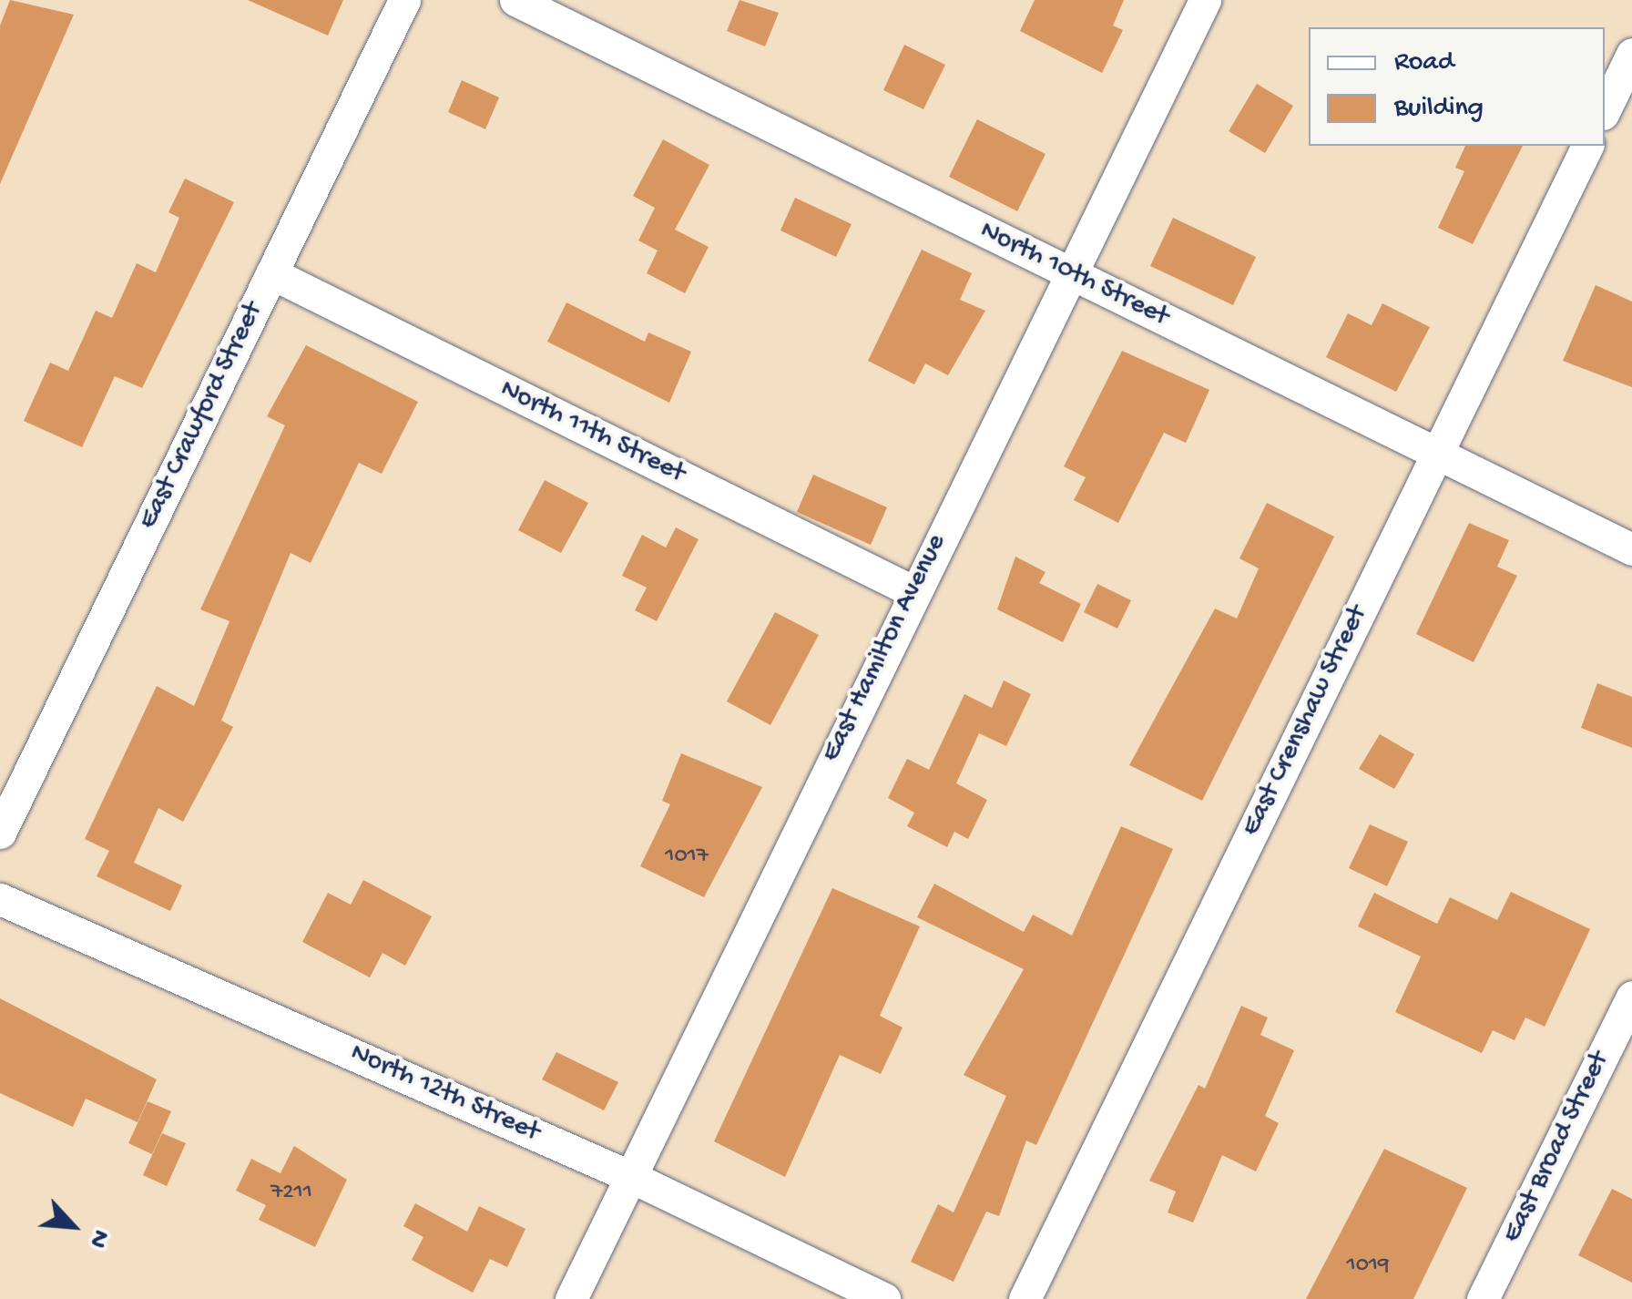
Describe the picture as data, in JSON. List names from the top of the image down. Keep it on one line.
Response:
{"streets":{"street":["North 10th Street","East Crawford Street","North 11th Street","East Hamilton Avenue","East Crenshaw Street","North 12th Street","East Broad Street"]},"crossings":[["North 10th Street","East Hamilton Avenue"],["North 10th Street","East Crenshaw Street"],["East Crawford Street","North 11th Street"],["North 11th Street","East Hamilton Avenue"],["East Hamilton Avenue","North 12th Street"]],"house_numbers":["1017","7211","1019"],"legend":["Road","Building"],"north":"bottom right"}
